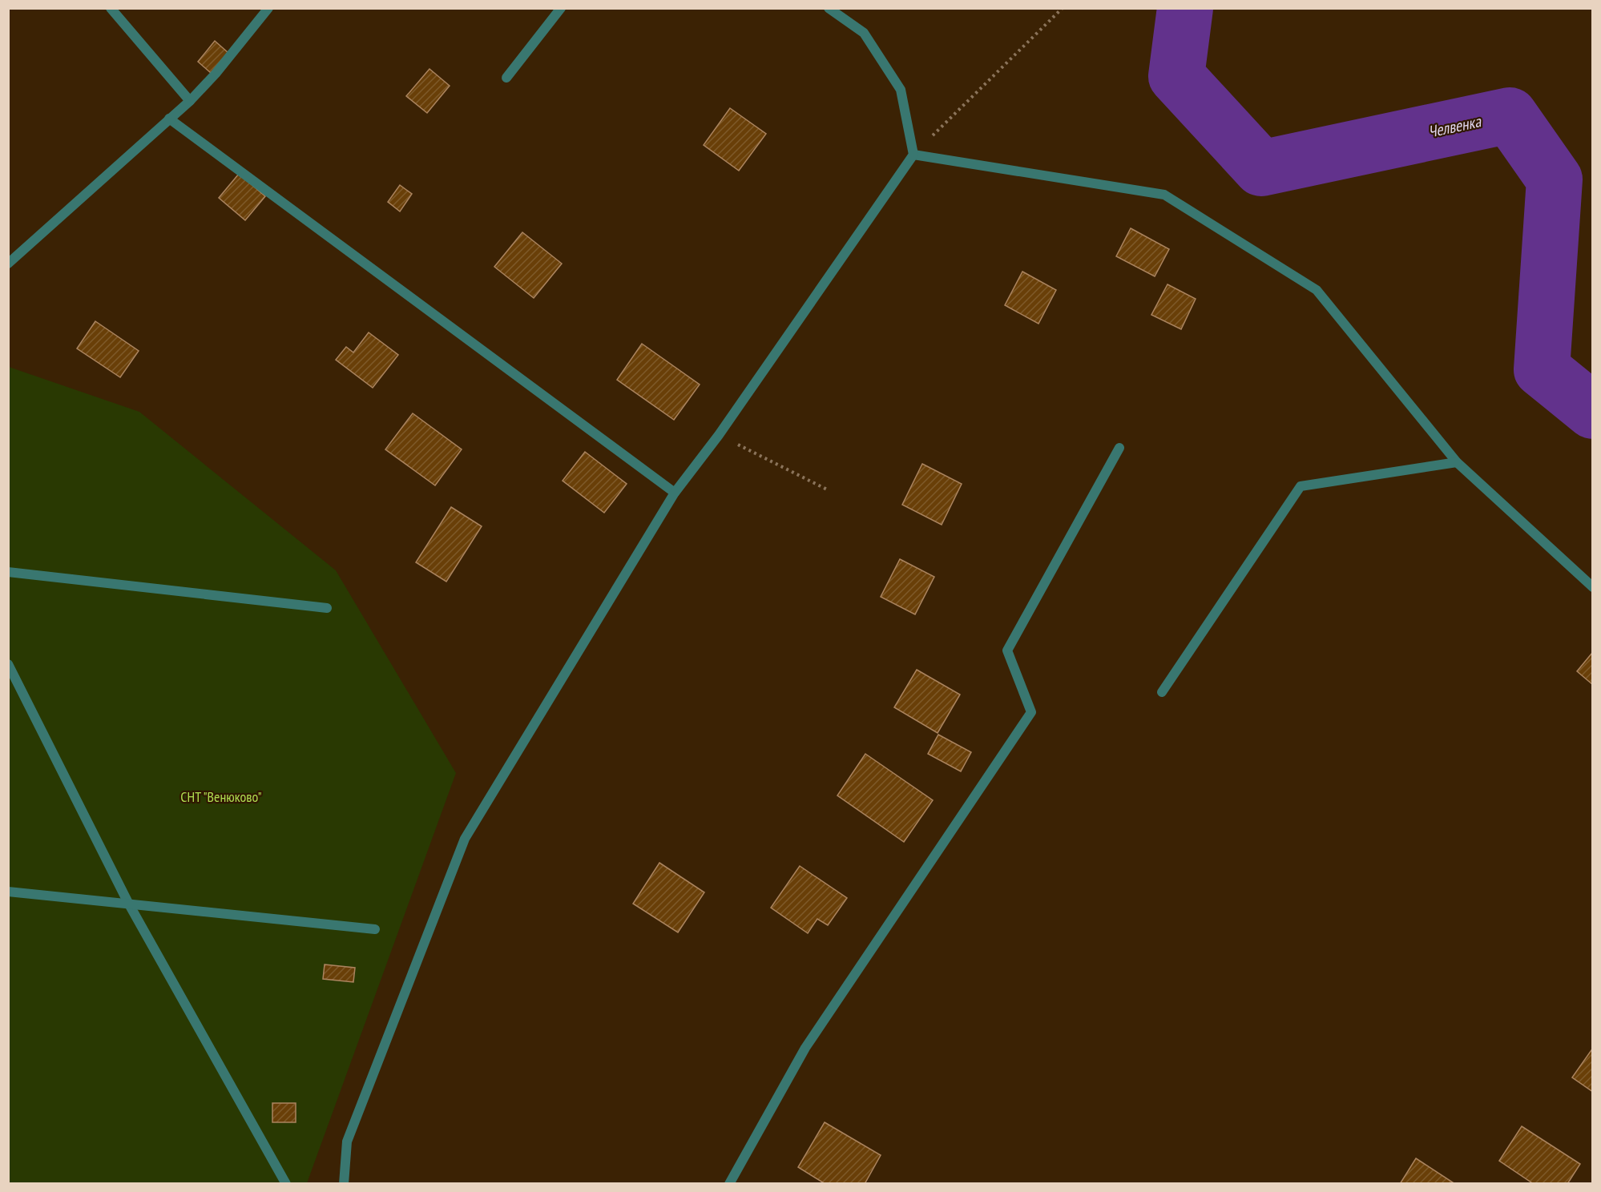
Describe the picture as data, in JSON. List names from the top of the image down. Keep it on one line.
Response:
{"water":["Челвенка"],"parks":["СНТ \"Венюково\""]}
